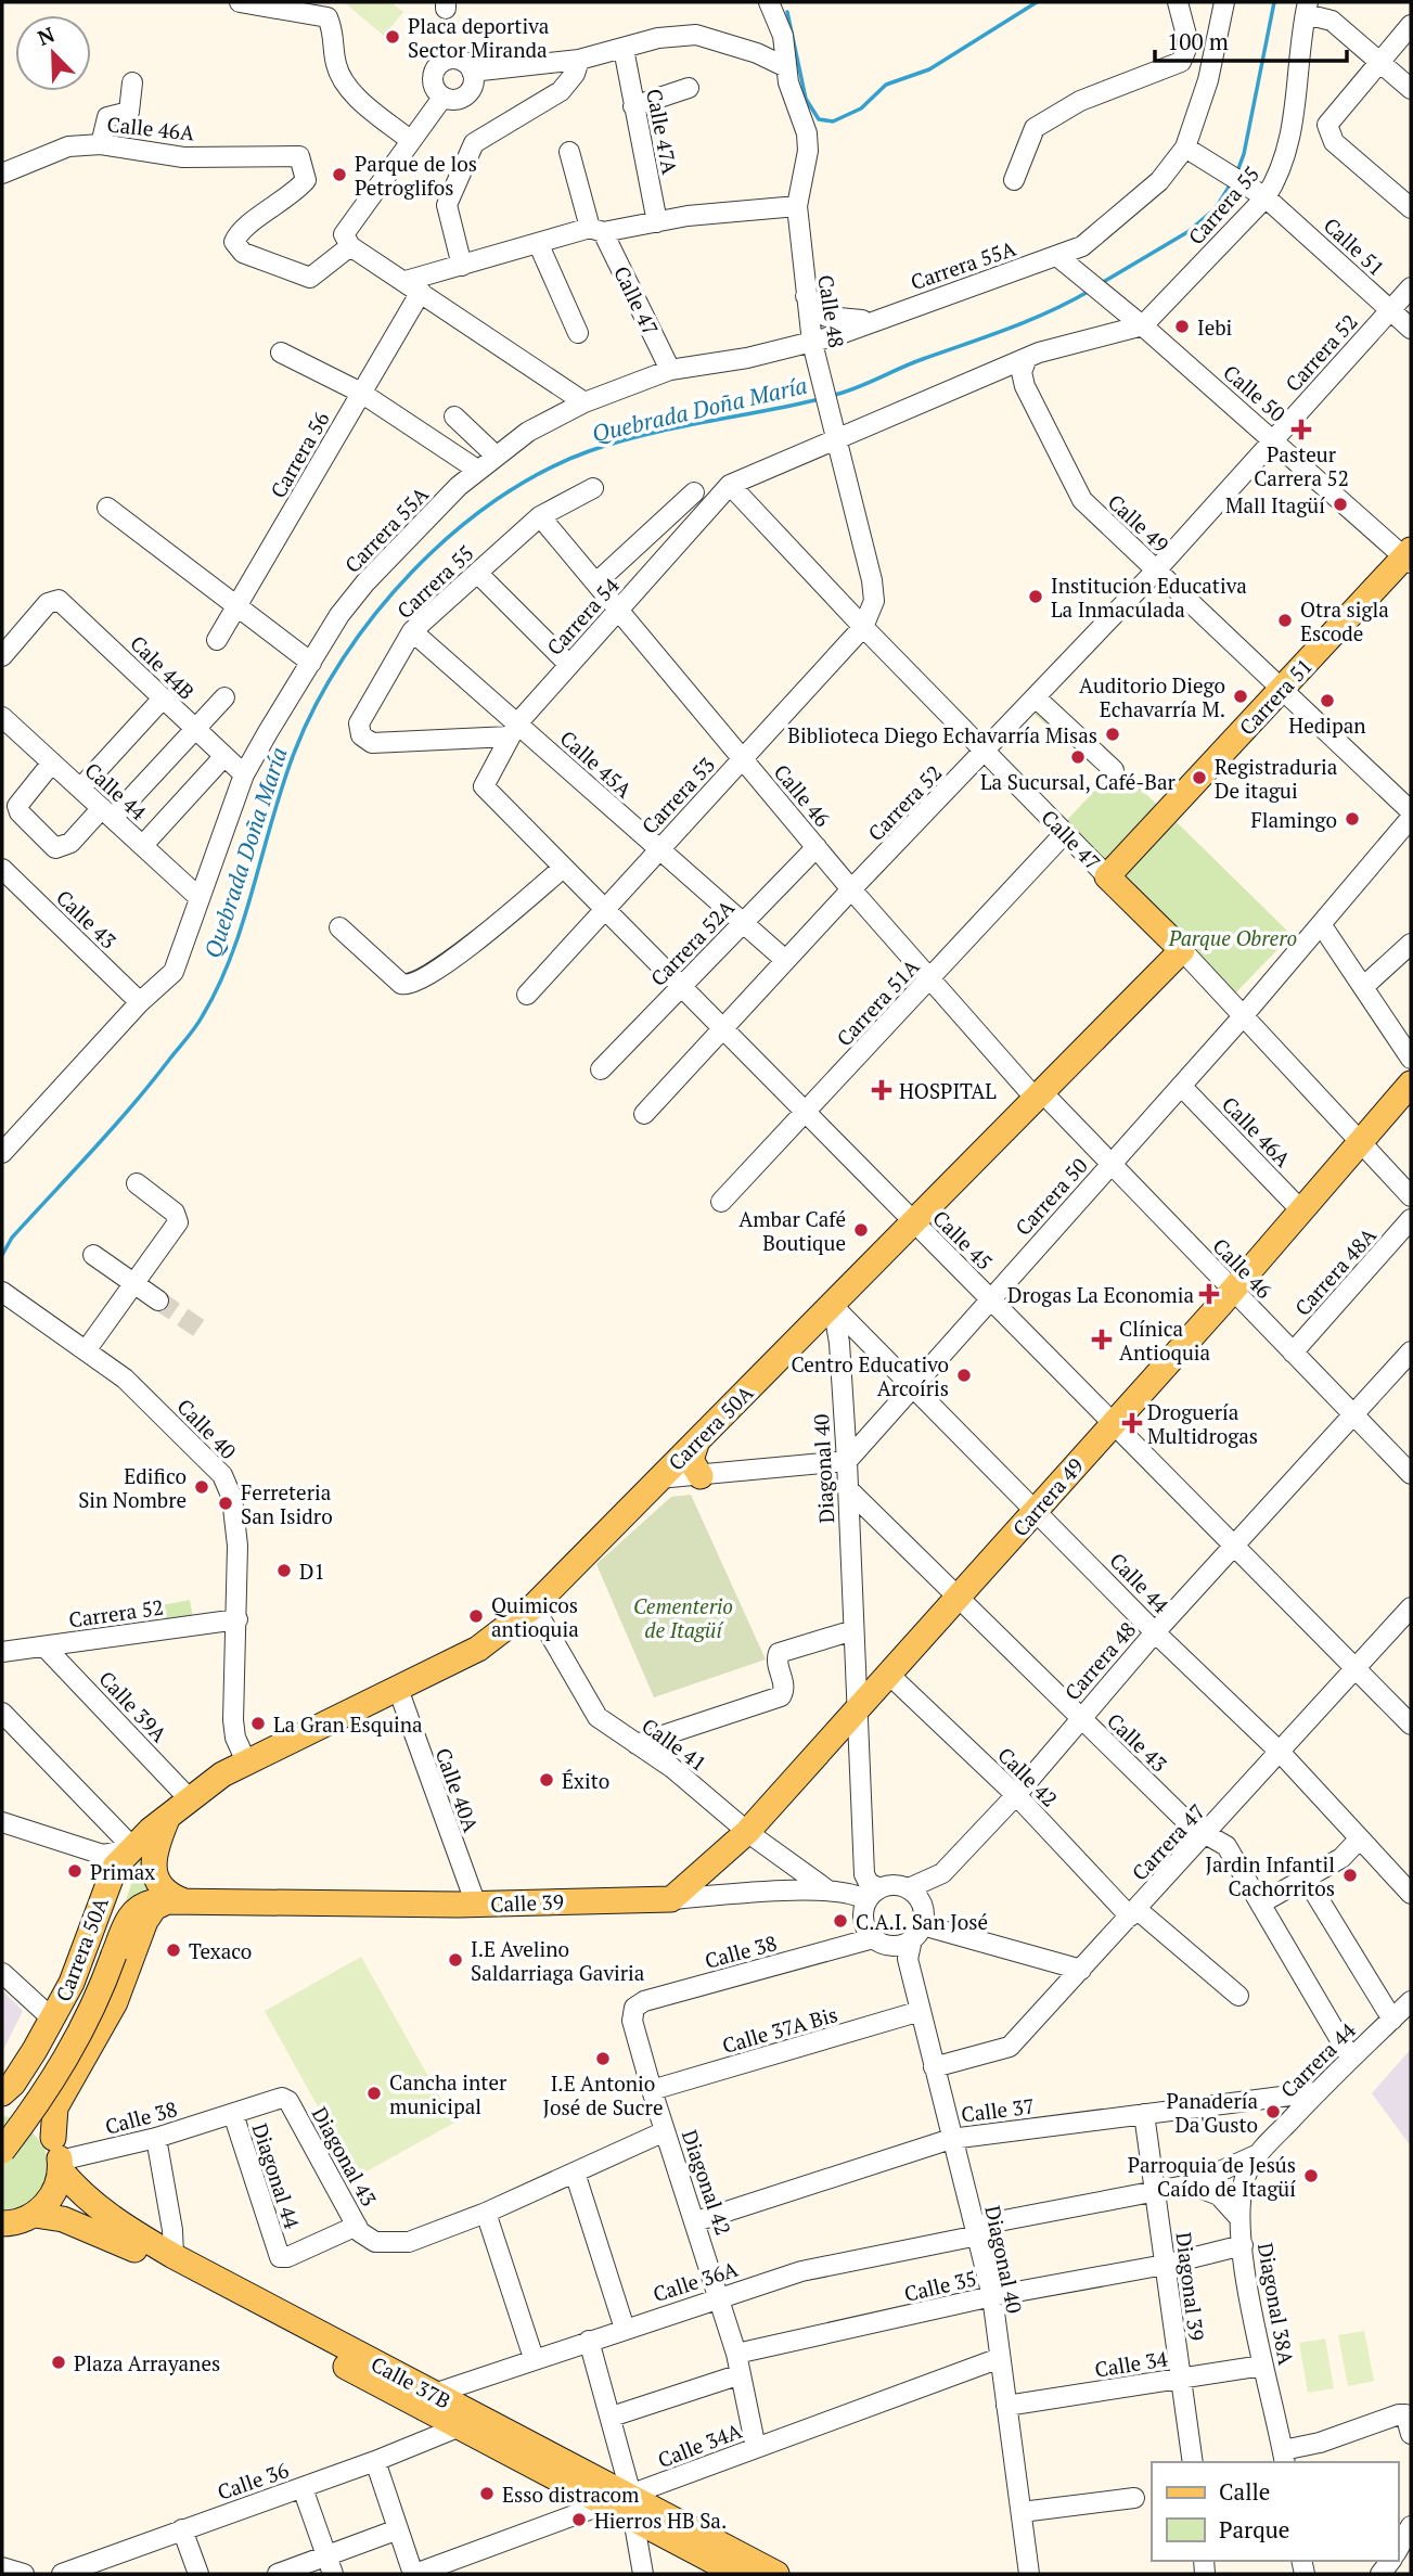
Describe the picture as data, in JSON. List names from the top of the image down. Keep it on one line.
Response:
{"streets":{"main road":["Calle 47","Carrera 51","Carrera 50A","Carrera 49","Calle 39","Calle 37B"],"street":["Calle 46A","Calle 47A","Carrera 55","Calle 51","Carrera 55A","Calle 48","Carrera 52","Calle 50","Carrera 56","Calle 49","Carrera 54","Cale 44B","Calle 45A","Calle 44","Carrera 53","Calle 46","Calle 43","Carrera 52A","Carrera 51A","Carrera 50","Calle 45","Carrera 48A","Calle 40","Diagonal 40","Carrera 48","Calle 39A","Calle 41","Calle 42","Calle 40A","Carrera 47","Calle 38","Calle 37A Bis","Carrera 44","Calle 37","Diagonal 43","Diagonal 44","Diagonal 42","Calle 36A","Calle 35","Diagonal 39","Diagonal 38A","Calle 34","Calle 34A","Calle 36"]},"crossings":[["Calle 46A","Carrera 50"],["Calle 46A","Carrera 49"],["Carrera 55","Calle 51"],["Carrera 55","Calle 50"],["Carrera 55","Carrera 54"],["Carrera 55","Calle 45A"],["Carrera 55","Calle 46"],["Calle 51","Carrera 55A"],["Calle 51","Carrera 52"],["Carrera 55A","Calle 47"],["Carrera 55A","Calle 48"],["Carrera 55A","Calle 50"],["Carrera 55A","Cale 44B"],["Carrera 55A","Calle 44"],["Carrera 55A","Calle 43"],["Calle 47","Calle 48"],["Calle 47","Carrera 52"],["Calle 47","Carrera 54"],["Calle 47","Carrera 51"],["Calle 47","Carrera 53"],["Calle 47","Carrera 51A"],["Calle 47","Carrera 50"],["Calle 47","Carrera 50A"],["Calle 47","Carrera 49"],["Calle 48","Carrera 53"],["Carrera 52","Calle 50"],["Carrera 52","Calle 49"],["Carrera 52","Calle 45A"],["Carrera 52","Calle 46"],["Carrera 52","Calle 45"],["Carrera 52","Calle 40"],["Carrera 52","Calle 39A"],["Calle 50","Carrera 51"],["Calle 49","Carrera 51"],["Carrera 54","Calle 45A"],["Carrera 54","Calle 46"],["Carrera 54","Calle 45"],["Calle 45A","Carrera 53"],["Calle 45A","Carrera 52A"],["Calle 44","Carrera 50"],["Calle 44","Carrera 50A"],["Calle 44","Diagonal 40"],["Calle 44","Carrera 49"],["Calle 44","Carrera 48"],["Calle 44","Carrera 47"],["Carrera 53","Calle 46"],["Carrera 53","Calle 45"],["Calle 46","Carrera 52A"],["Calle 46","Carrera 51A"],["Calle 46","Carrera 50"],["Calle 46","Carrera 48A"],["Calle 46","Carrera 50A"],["Calle 46","Carrera 49"],["Calle 46","Carrera 48"],["Calle 43","Diagonal 40"],["Calle 43","Carrera 49"],["Calle 43","Carrera 48"],["Calle 43","Carrera 47"],["Calle 43","Carrera 44"],["Carrera 52A","Calle 45"],["Carrera 51A","Calle 45"],["Carrera 50","Calle 45"],["Carrera 50","Diagonal 40"],["Calle 45","Carrera 50A"],["Calle 45","Carrera 49"],["Calle 45","Carrera 48"],["Calle 45","Carrera 47"],["Carrera 50A","Calle 40"],["Carrera 50A","Diagonal 40"],["Carrera 50A","Calle 39A"],["Carrera 50A","Calle 41"],["Carrera 50A","Calle 40A"],["Diagonal 40","Carrera 49"],["Diagonal 40","Carrera 48"],["Diagonal 40","Carrera 47"],["Diagonal 40","Calle 39"],["Diagonal 40","Calle 38"],["Diagonal 40","Calle 37A Bis"],["Diagonal 40","Calle 37"],["Diagonal 40","Calle 36A"],["Diagonal 40","Calle 35"],["Diagonal 40","Calle 34"],["Diagonal 40","Calle 34A"],["Carrera 49","Calle 41"],["Carrera 49","Calle 42"],["Carrera 49","Calle 39"],["Carrera 48","Calle 42"],["Carrera 48","Calle 39"],["Carrera 48","Calle 38"],["Calle 41","Calle 39"],["Calle 42","Carrera 47"],["Calle 40A","Calle 39"],["Calle 39","Calle 38"],["Calle 38","Diagonal 43"],["Calle 38","Diagonal 44"],["Calle 38","Diagonal 42"],["Calle 38","Calle 37B"],["Calle 37A Bis","Diagonal 42"],["Carrera 44","Calle 37"],["Carrera 44","Calle 36A"],["Carrera 44","Diagonal 38A"],["Calle 37","Diagonal 42"],["Calle 37","Diagonal 39"],["Diagonal 43","Diagonal 44"],["Diagonal 42","Calle 36A"],["Diagonal 42","Calle 35"],["Diagonal 42","Calle 34A"],["Calle 36A","Diagonal 39"],["Calle 36A","Diagonal 38A"],["Calle 36A","Calle 37B"],["Calle 35","Diagonal 39"],["Calle 35","Diagonal 38A"],["Diagonal 39","Calle 34"],["Diagonal 38A","Calle 34"],["Calle 37B","Calle 34A"],["Calle 37B","Calle 36"]],"water":["Quebrada Doña María"],"parks":["Parque Obrero","Cementerio de Itagüí"],"places":{"other":["Placa deportiva Sector Miranda","Parque de los Petroglifos","Iebi","Mall Itagüí","Institucion Educativa La Inmaculada","Otra sigla Escode","Auditorio Diego Echavarría M.","Hedipan","Biblioteca Diego Echavarría Misas","La Sucursal, Café-Bar","Registraduria De itagui","Flamingo","Ambar Café Boutique","Centro Educativo Arcoíris","Edifico Sin Nombre","Ferreteria San Isidro","D1","Quimicos antioquia","La Gran Esquina","Éxito","Primax","Jardin Infantil Cachorritos","C.A.I. San José","Texaco","I.E Avelino Saldarriaga Gaviria","I.E Antonio José de Sucre","Cancha inter municipal","Panadería Da'Gusto","Parroquia de Jesús Caído de Itagüí","Plaza Arrayanes","Esso distracom","Hierros HB Sa."],"health":["Pasteur Carrera 52","HOSPITAL","Drogas La Economia","Clínica Antioquia","Droguería Multidrogas"]},"legend":["Calle","Parque"],"scale_bar":"100 m","north":"top left"}
